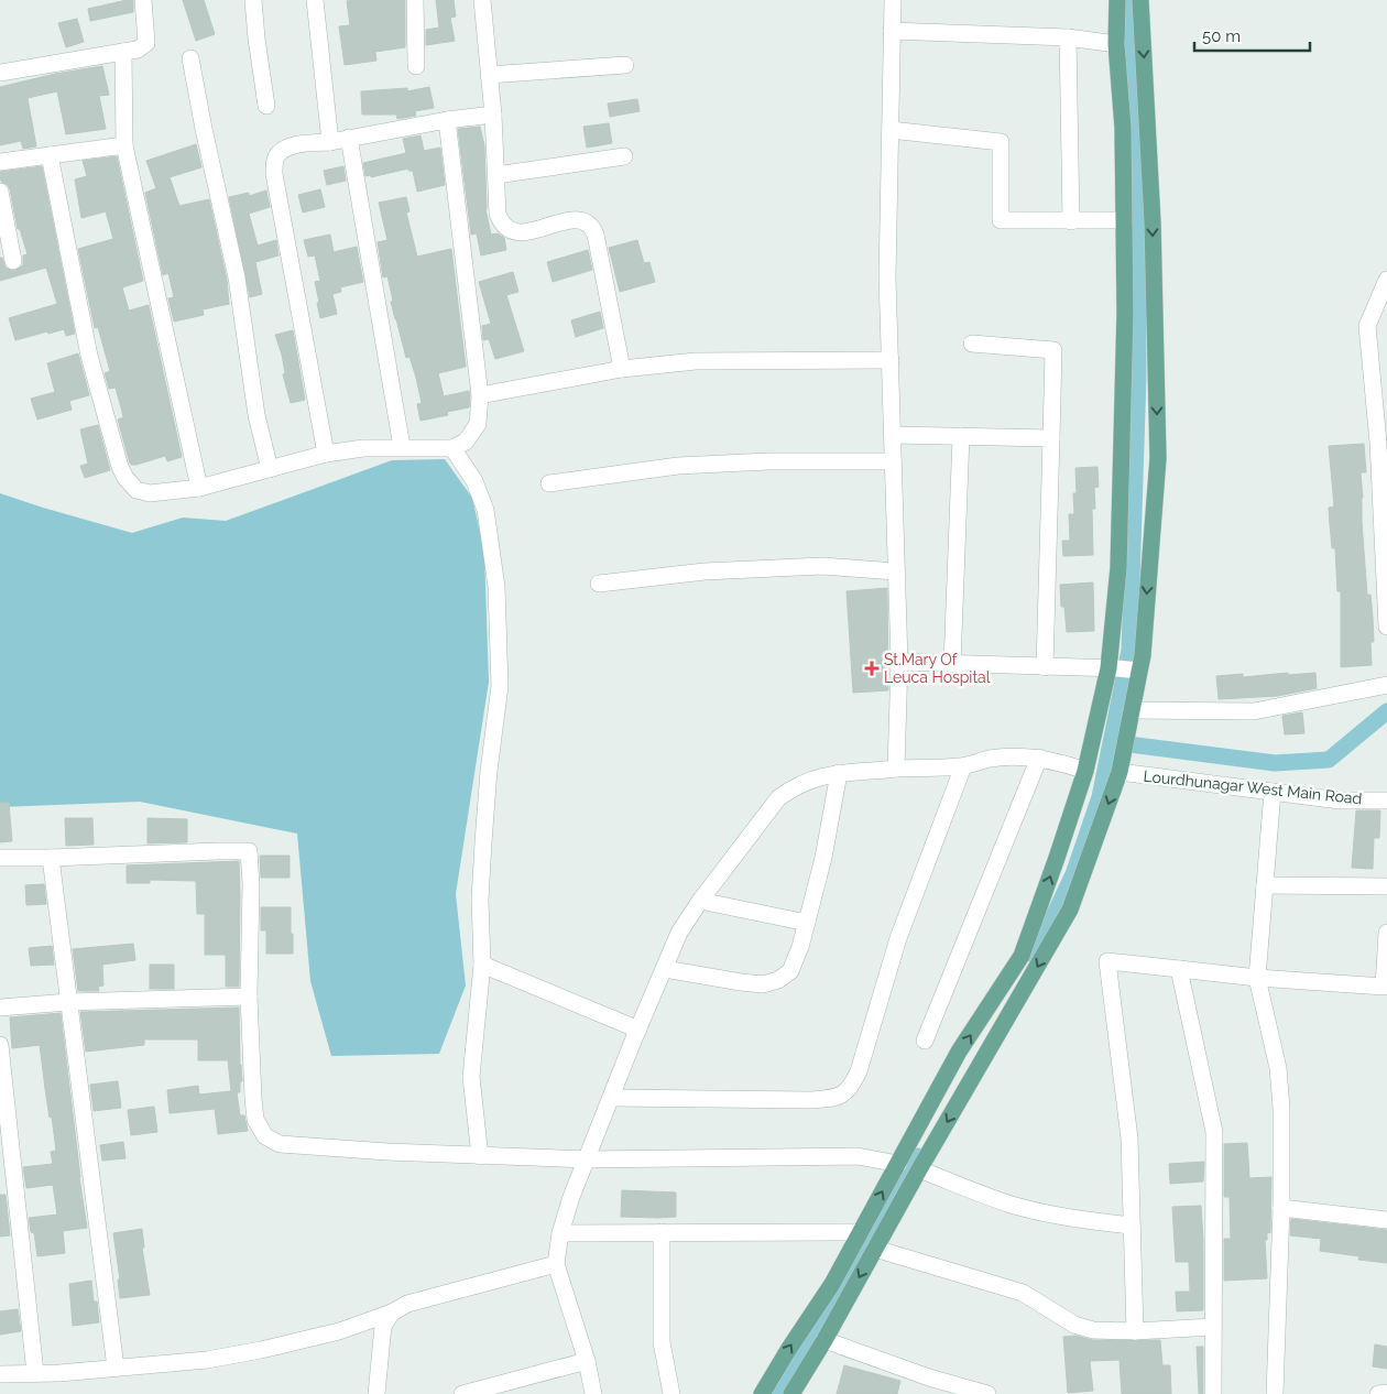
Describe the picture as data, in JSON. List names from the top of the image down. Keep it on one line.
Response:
{"streets":{"street":["Lourdhunagar West Main Road"]},"places":{"health":["St.Mary Of Leuca Hospital"]},"scale_bar":"50 m"}
